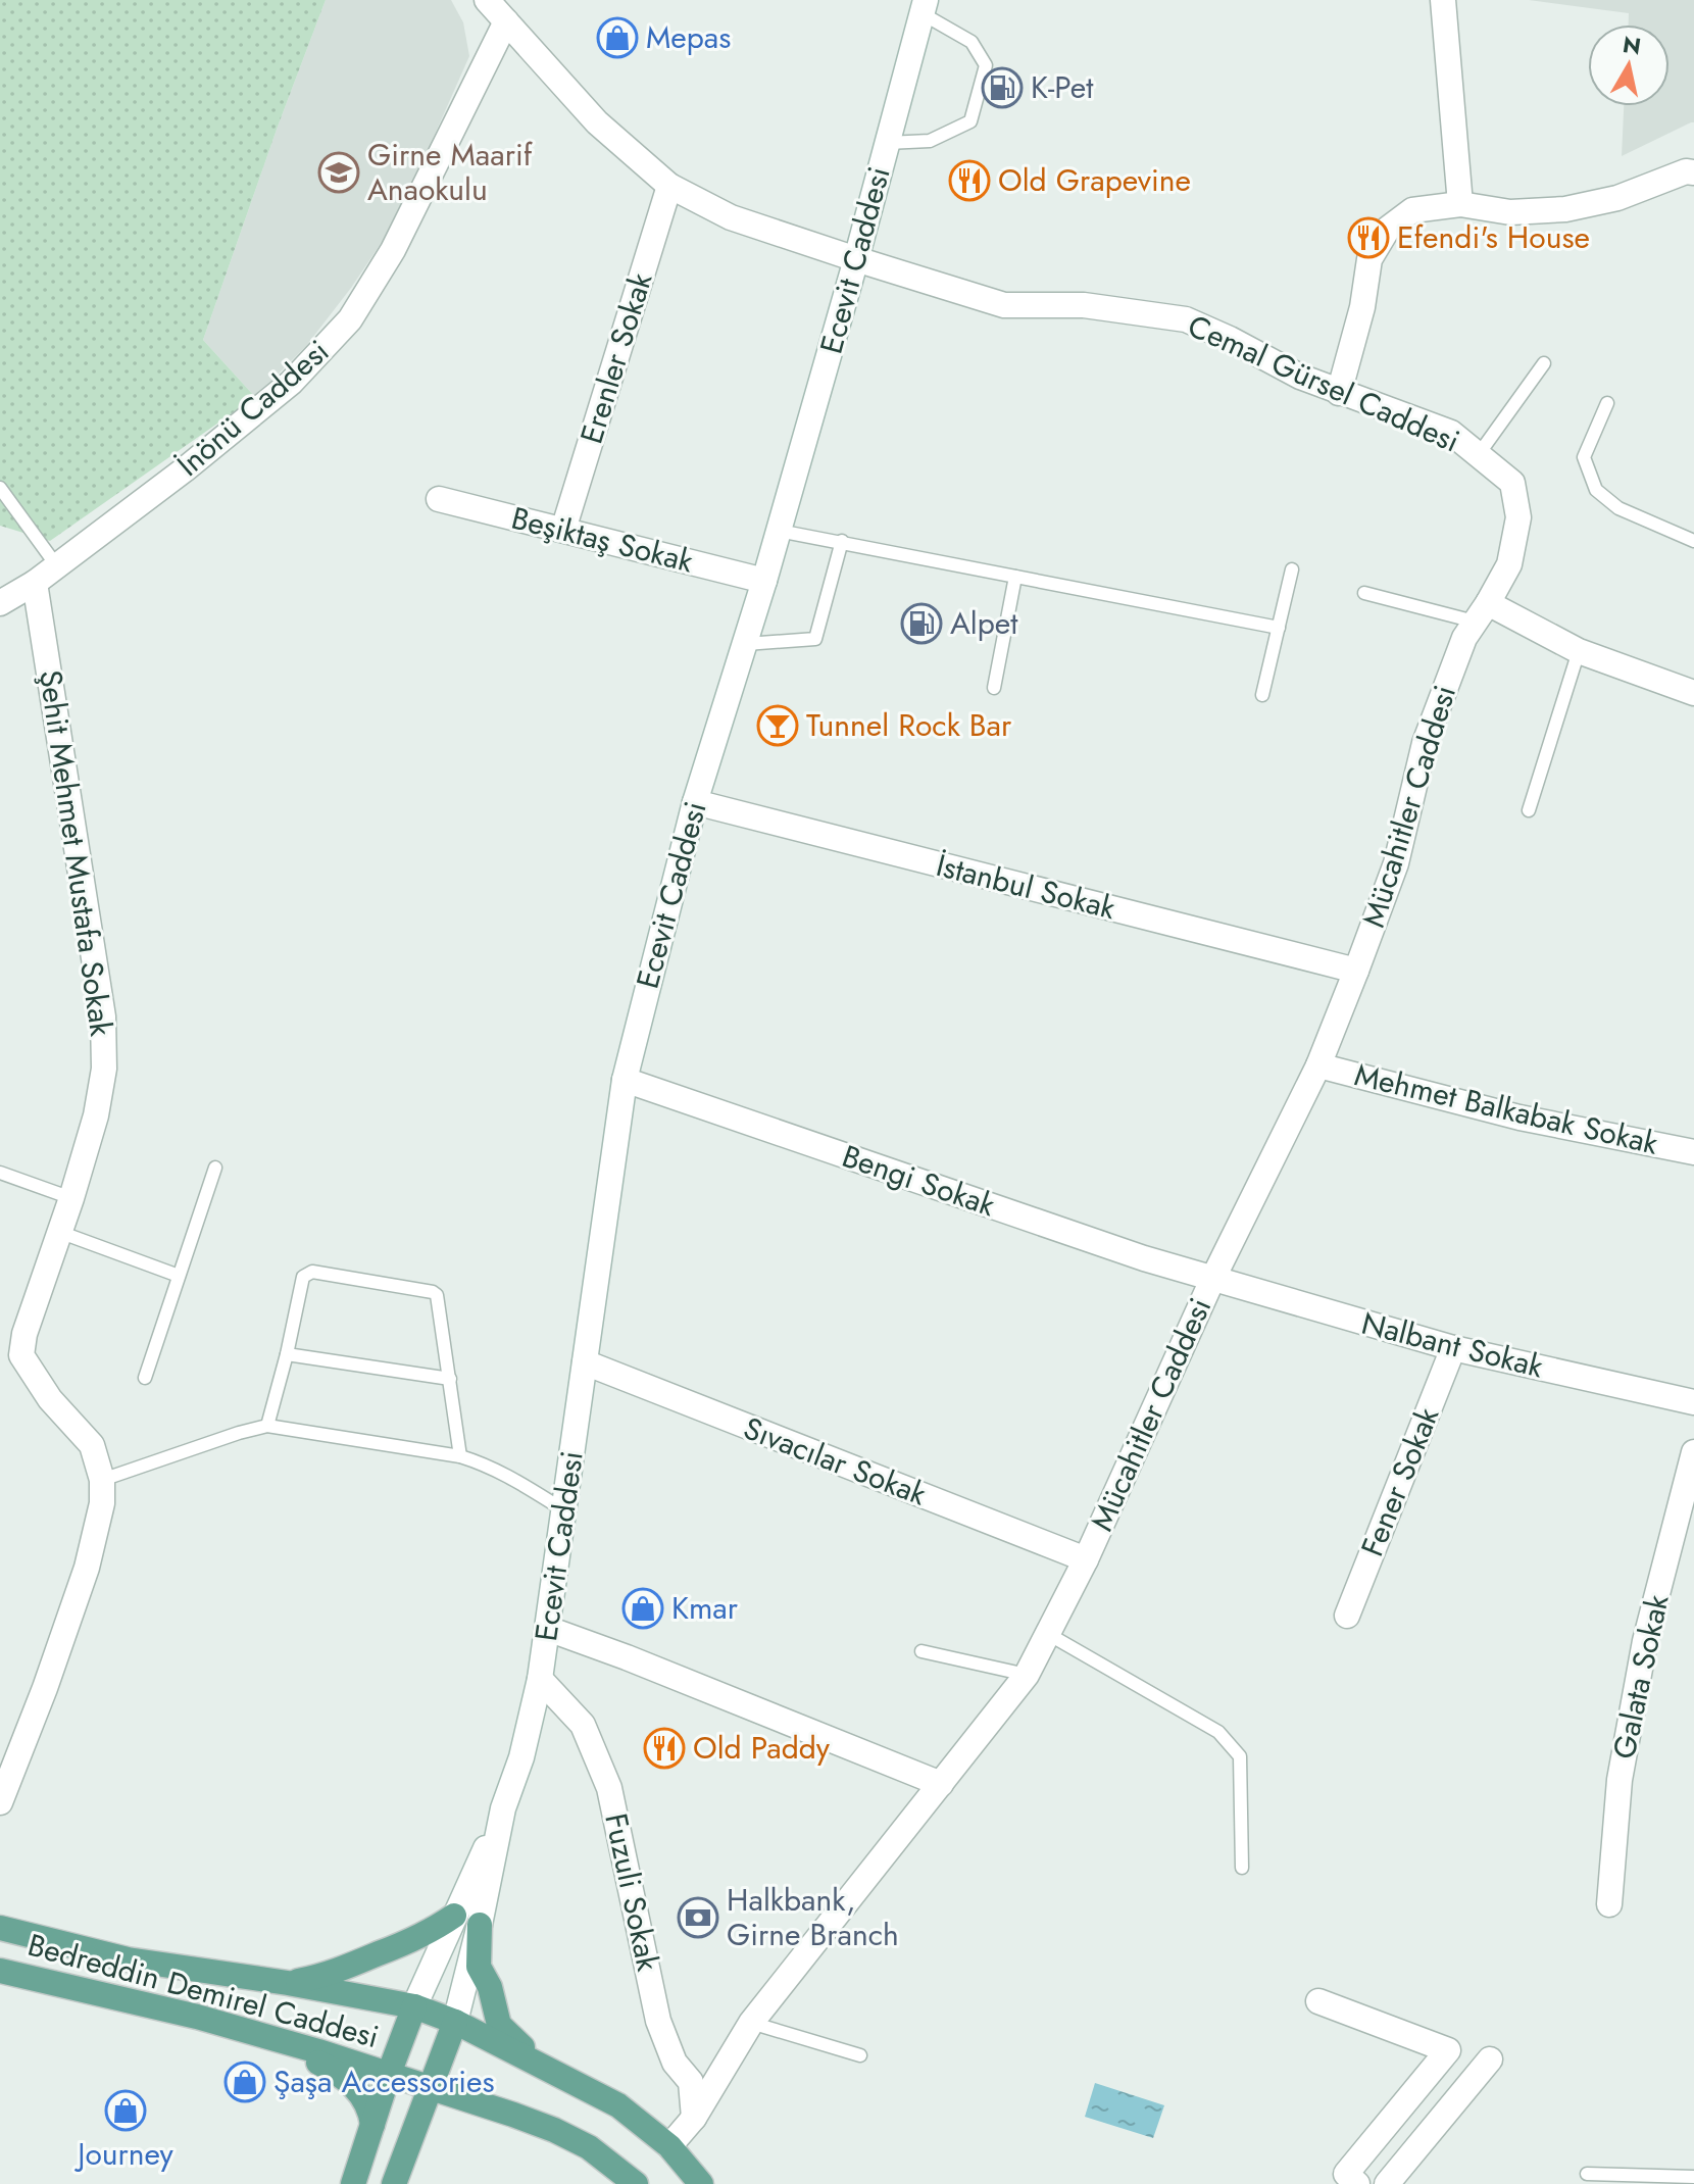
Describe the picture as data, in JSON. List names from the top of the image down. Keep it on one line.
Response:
{"streets":{"main road":["Bedreddin Demirel Caddesi"],"street":["Ecevit Caddesi","Erenler Sokak","Cemal Gürsel Caddesi","İnönü Caddesi","Beşiktaş Sokak","Mücahitler Caddesi","Şehit Mehmet Mustafa Sokak","İstanbul Sokak","Mehmet Balkabak Sokak","Bengi Sokak","Nalbant Sokak","Sıvacılar Sokak","Fener Sokak","Galata Sokak","Fuzuli Sokak"]},"crossings":[["Ecevit Caddesi","Cemal Gürsel Caddesi"],["Ecevit Caddesi","Beşiktaş Sokak"],["Ecevit Caddesi","İstanbul Sokak"],["Ecevit Caddesi","Bengi Sokak"],["Ecevit Caddesi","Sıvacılar Sokak"],["Ecevit Caddesi","Fuzuli Sokak"],["Ecevit Caddesi","Bedreddin Demirel Caddesi"],["Erenler Sokak","Cemal Gürsel Caddesi"],["Erenler Sokak","Beşiktaş Sokak"],["Cemal Gürsel Caddesi","İnönü Caddesi"],["Cemal Gürsel Caddesi","Mücahitler Caddesi"],["İnönü Caddesi","Şehit Mehmet Mustafa Sokak"],["Mücahitler Caddesi","İstanbul Sokak"],["Mücahitler Caddesi","Mehmet Balkabak Sokak"],["Mücahitler Caddesi","Bengi Sokak"],["Mücahitler Caddesi","Nalbant Sokak"],["Mücahitler Caddesi","Sıvacılar Sokak"],["Mücahitler Caddesi","Fuzuli Sokak"],["Bengi Sokak","Nalbant Sokak"],["Nalbant Sokak","Fener Sokak"]],"places":{"shop":["Mepas","Kmar","Şaşa Accessories","Journey"],"fuel station":["K-Pet","Alpet"],"school or university":["Girne Maarif Anaokulu"],"restaurant":["Old Grapevine","Efendi's House","Old Paddy"],"bar":["Tunnel Rock Bar"],"bank":["Halkbank, Girne Branch"]},"north":"top"}
